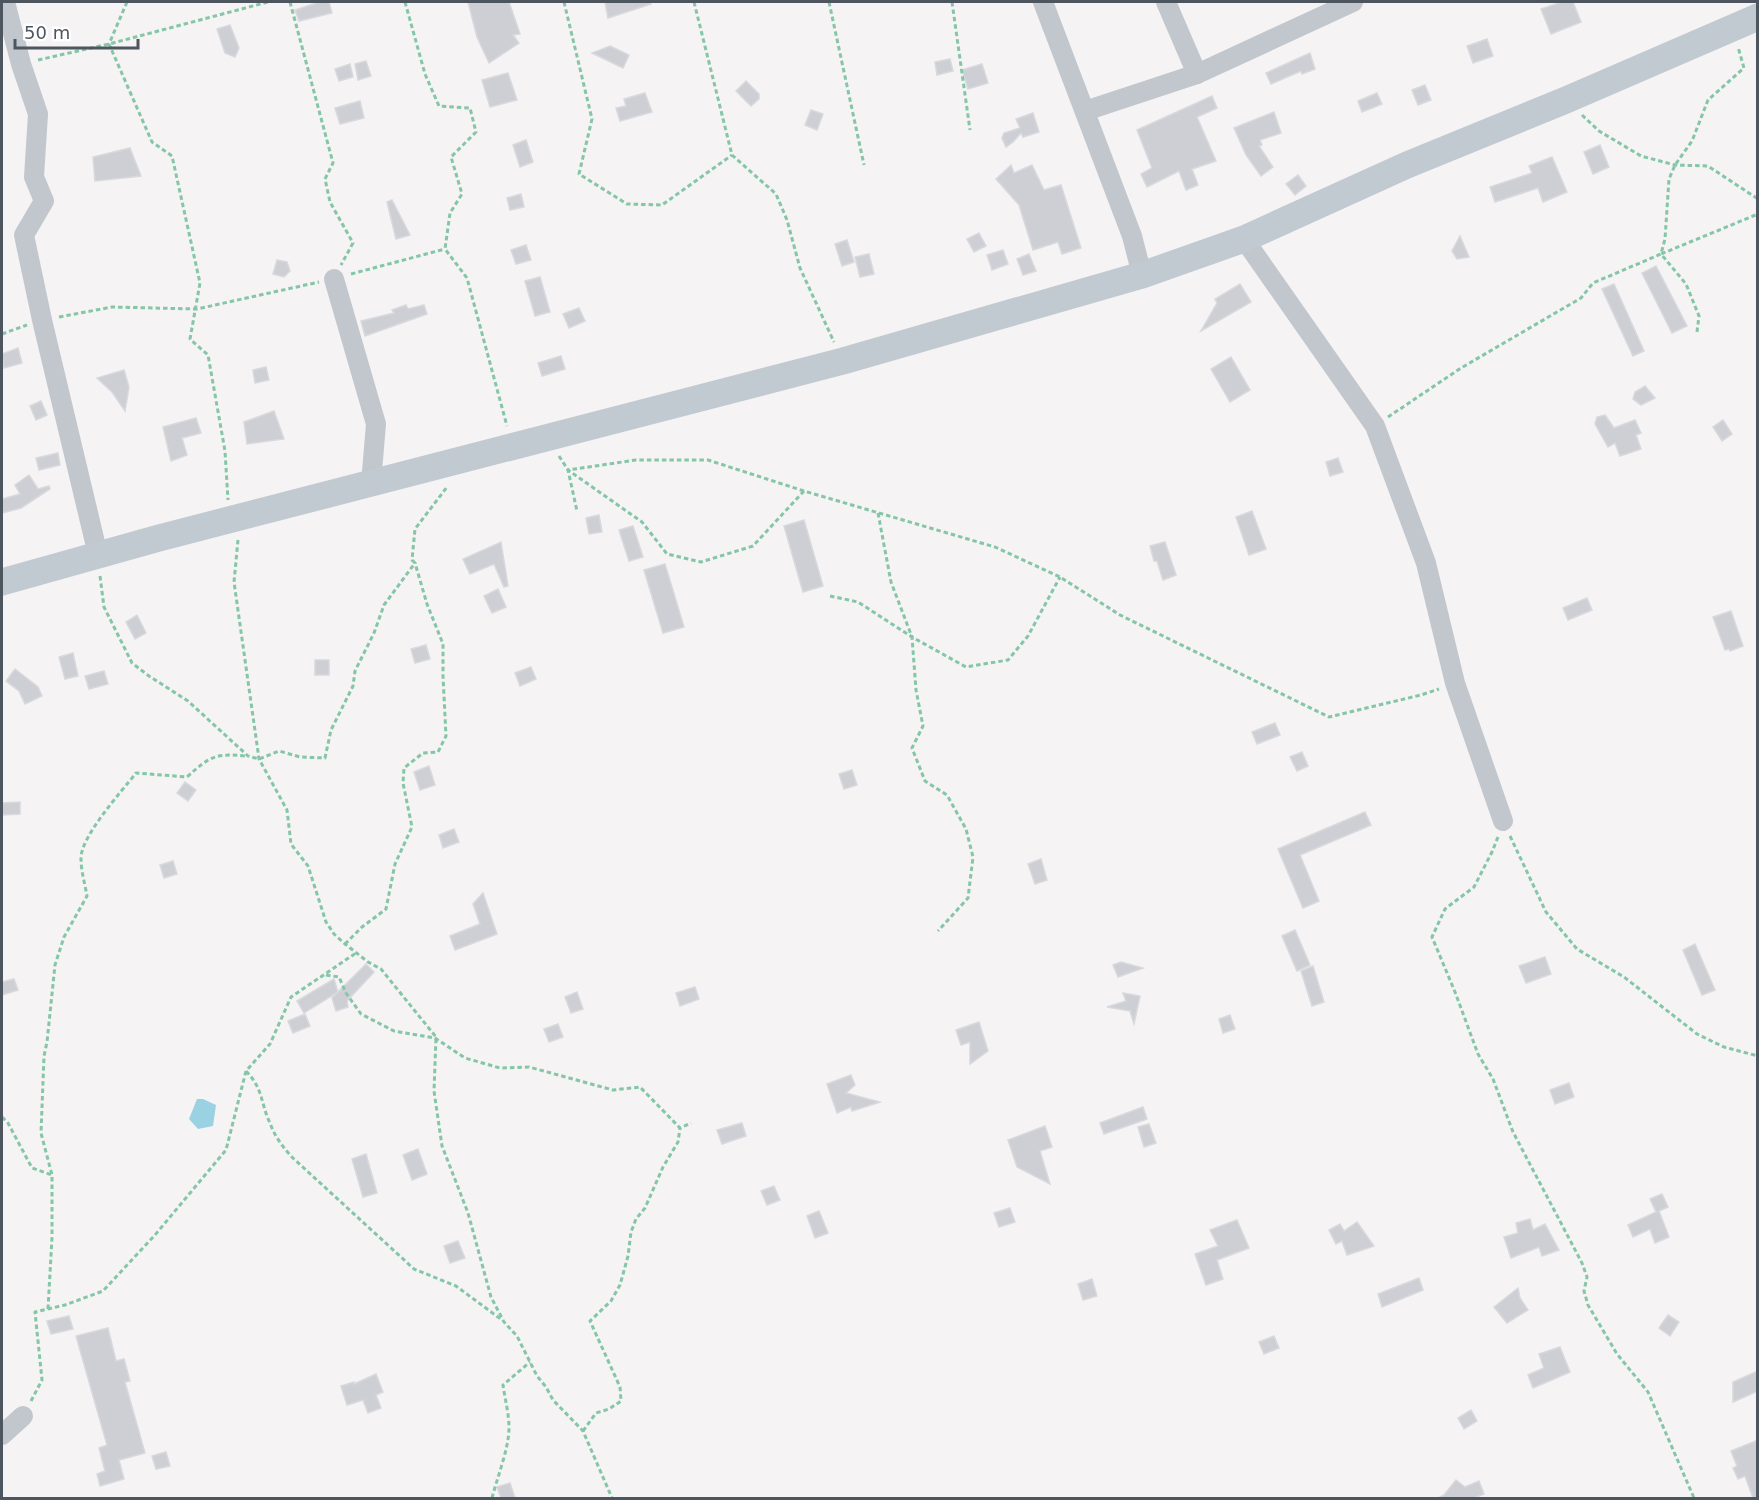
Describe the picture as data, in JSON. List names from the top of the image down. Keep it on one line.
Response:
{"scale_bar":"50 m"}
